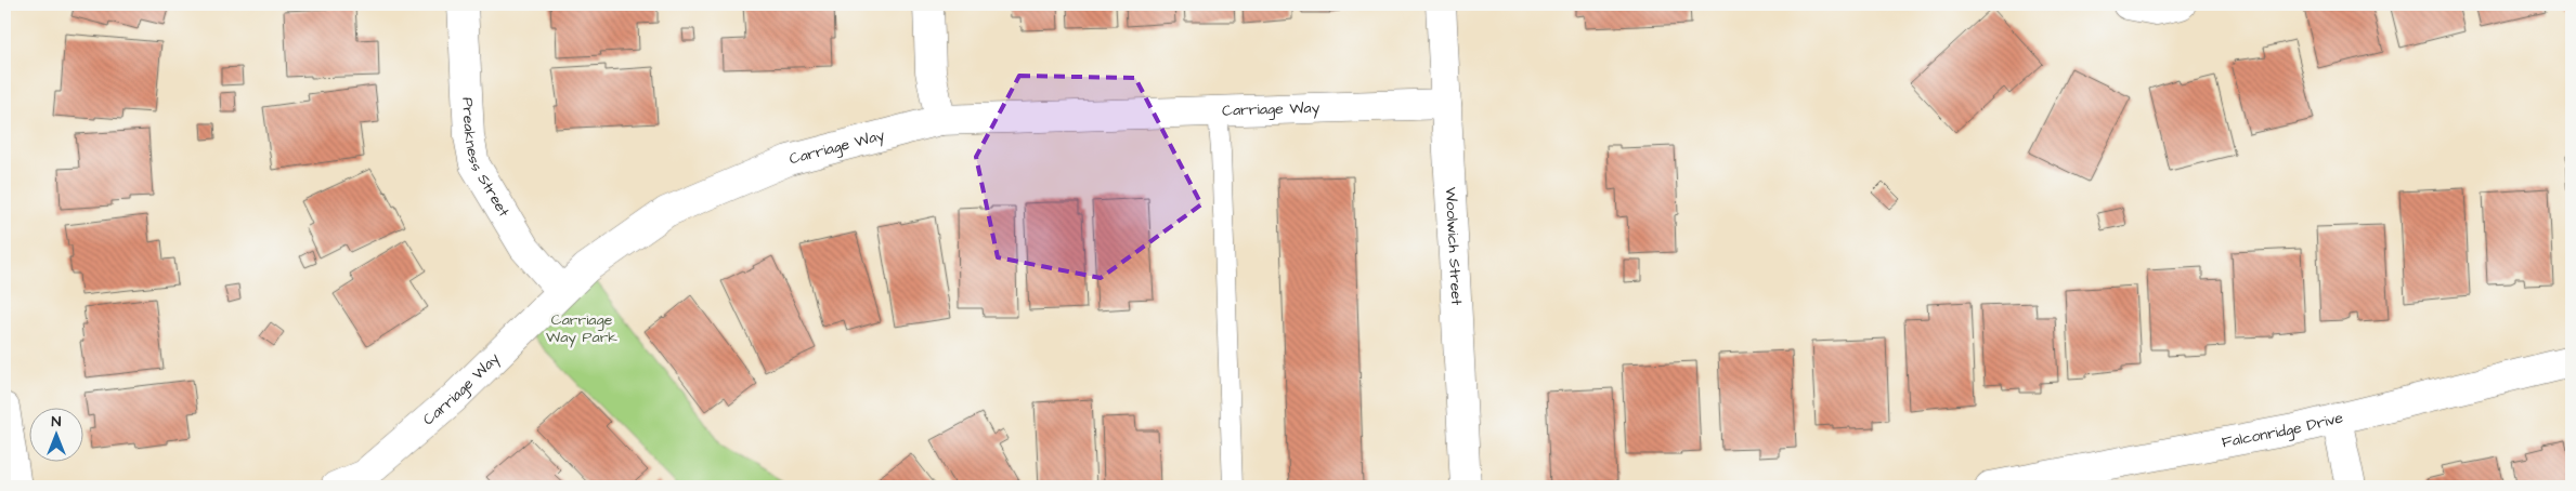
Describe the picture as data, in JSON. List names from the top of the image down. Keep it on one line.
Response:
{"streets":{"street":["Carriage Way","Preakness Street","Woolwich Street","Falconridge Drive"]},"crossings":[["Carriage Way","Preakness Street"],["Carriage Way","Woolwich Street"]],"parks":["Carriage Way Park"],"north":"top"}
